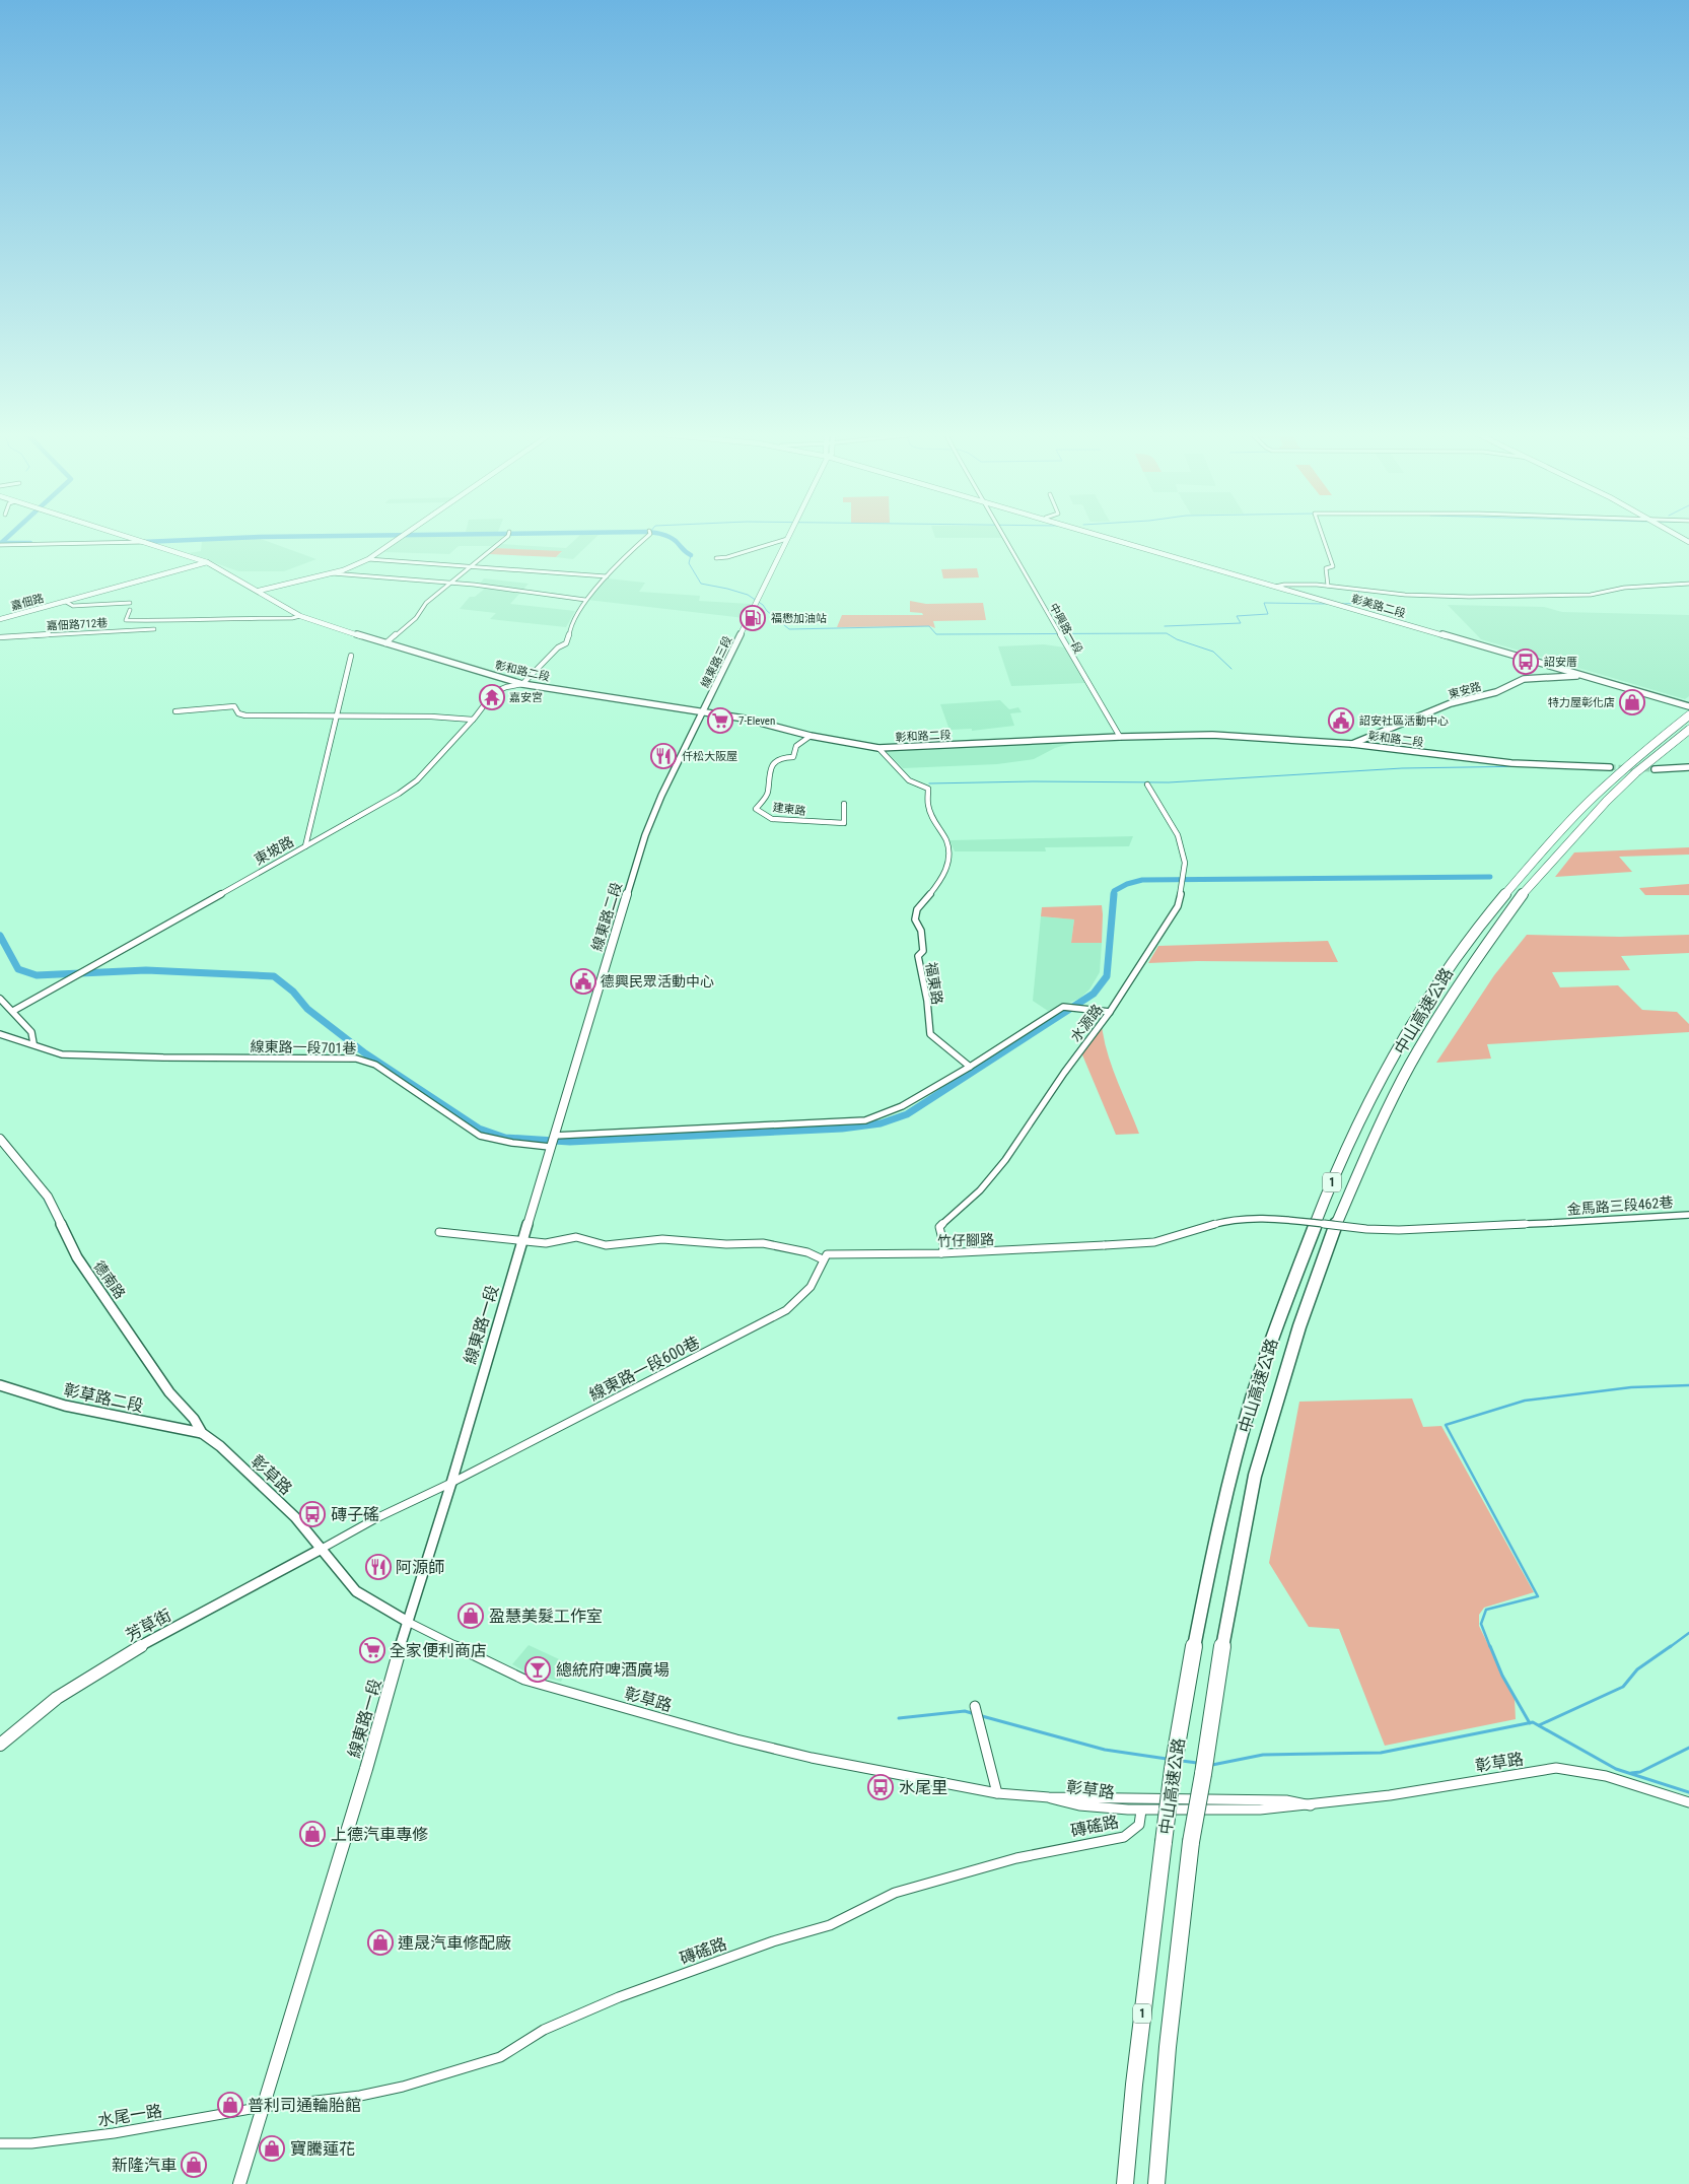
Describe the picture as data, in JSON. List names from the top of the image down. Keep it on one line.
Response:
{"streets":{"highway":["中山高速公路","1"],"main road":["嘉佃路","彰美路二段","線東路三段","彰和路二段","東安路","線東路二段","德南路","線東路一段","彰草路二段","彰草路","芳草街"],"street":["嘉佃路712巷","中興路一段","建東路","東坡路","福東路","水源路","線東路一段701巷","金馬路三段462巷","竹仔腳路","線東路一段600巷","磚磘路","水尾一路"]},"crossings":[["嘉佃路","彰和路二段"],["彰美路二段","東安路"],["中興路一段","彰和路二段"],["線東路三段","彰和路二段"],["線東路三段","線東路二段"],["彰和路二段","東安路"],["彰和路二段","建東路"],["彰和路二段","東坡路"],["彰和路二段","線東路二段"],["彰和路二段","福東路"],["線東路二段","線東路一段701巷"],["線東路二段","線東路一段"],["福東路","線東路一段701巷"],["水源路","線東路一段701巷"],["水源路","竹仔腳路"],["線東路一段701巷","線東路一段"],["金馬路三段462巷","竹仔腳路"],["竹仔腳路","線東路一段600巷"],["德南路","彰草路二段"],["德南路","彰草路"],["線東路一段","線東路一段600巷"],["線東路一段","彰草路"],["線東路一段","磚磘路"],["線東路一段","水尾一路"],["線東路一段600巷","彰草路"],["線東路一段600巷","芳草街"],["彰草路二段","彰草路"],["彰草路","芳草街"],["彰草路","磚磘路"],["磚磘路","水尾一路"]],"places":{"fuel station":["福懋加油站"],"bus stop":["詔安厝","磚子磘","水尾里"],"temple":["嘉安宮"],"shop":["特力屋彰化店","盈慧美髮工作室","上德汽車專修","連晟汽車修配廠","普利司通輪胎館","寶騰蓮花","新隆汽車"],"supermarket":["7-Eleven","全家便利商店"],"public building":["詔安社區活動中心","德興民眾活動中心"],"restaurant":["仟松大阪屋","阿源師"],"bar":["總統府啤酒廣場"]}}
